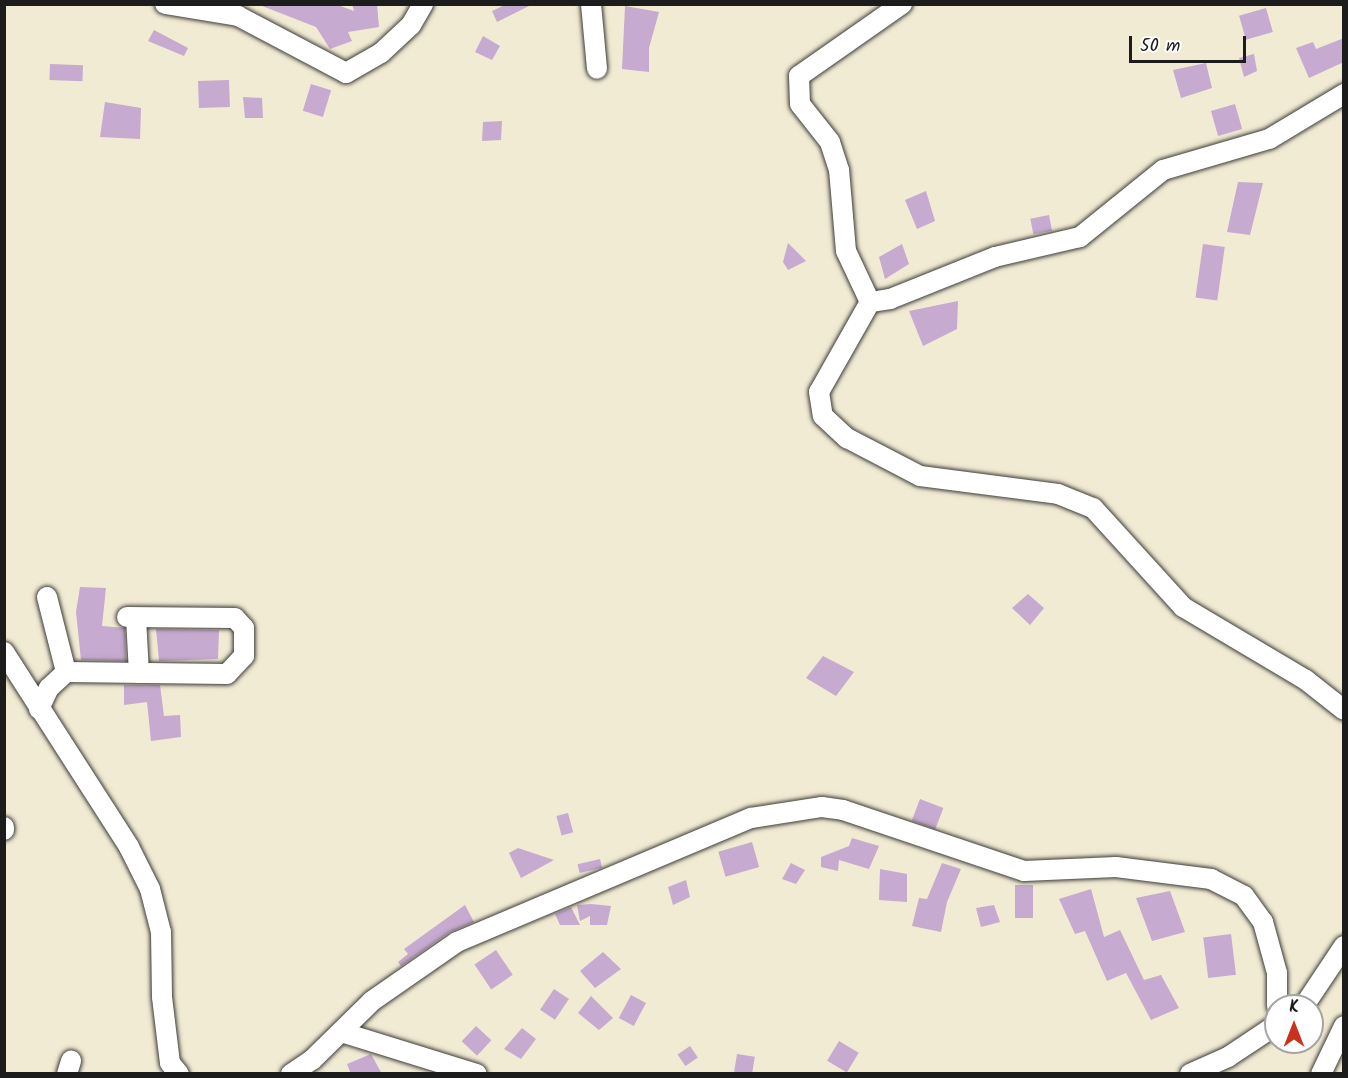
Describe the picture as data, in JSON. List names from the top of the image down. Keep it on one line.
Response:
{"scale_bar":"50 m","north":"top"}
